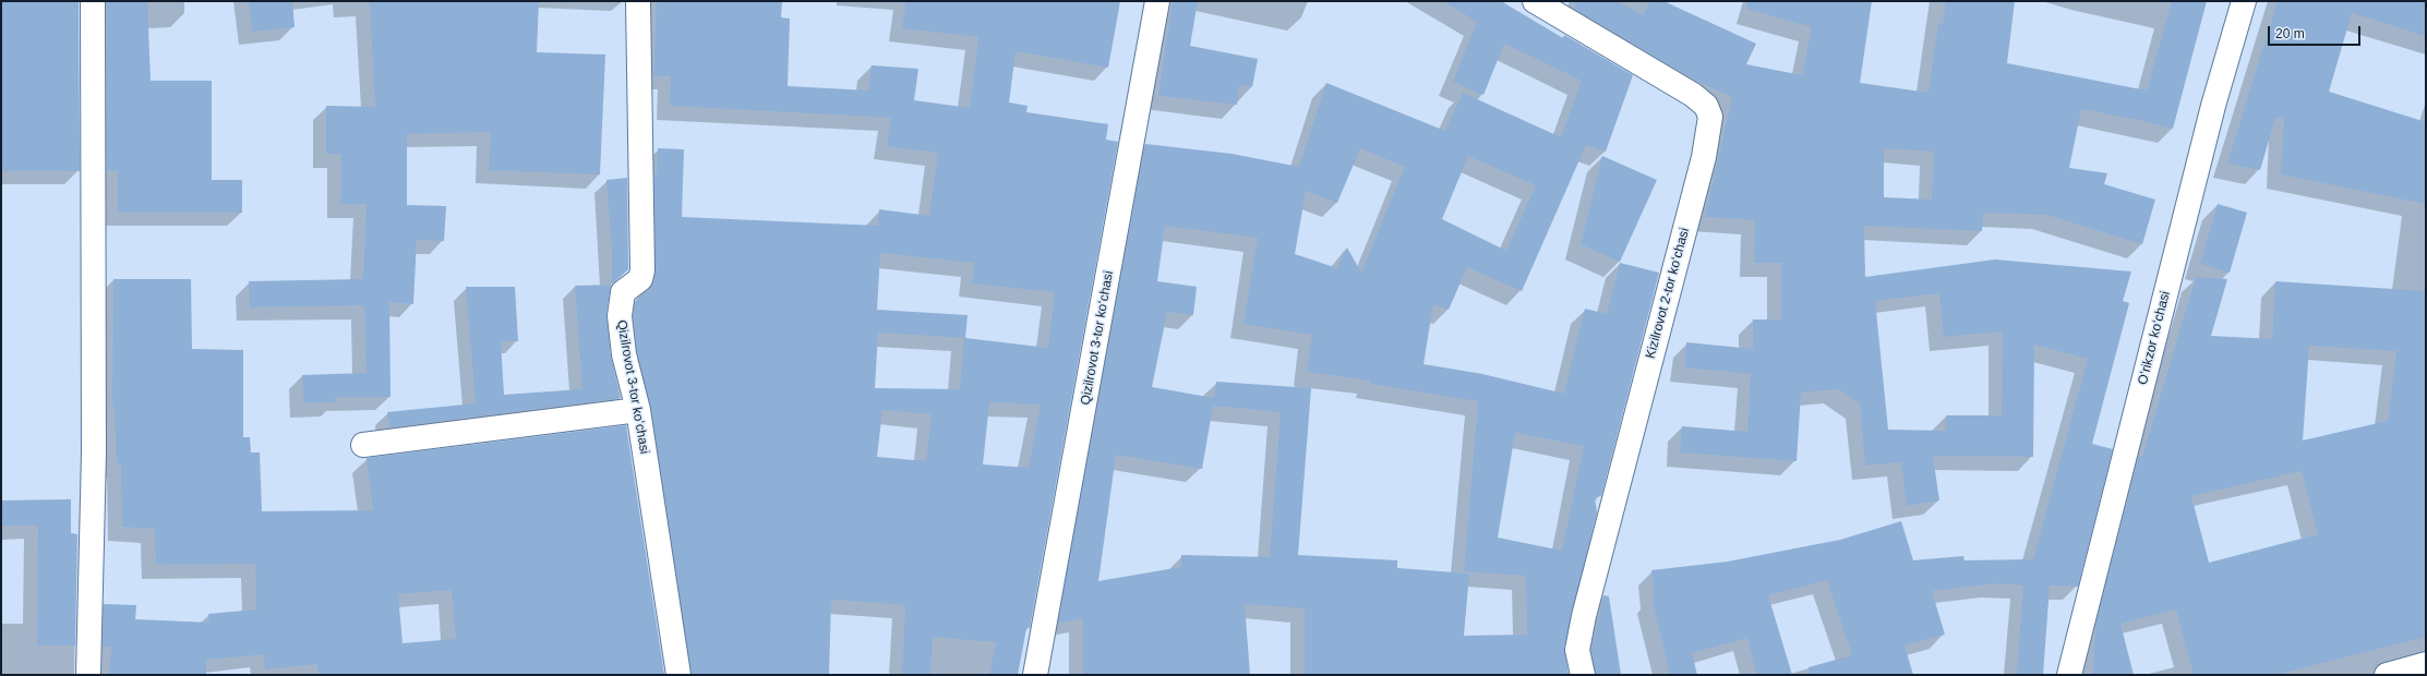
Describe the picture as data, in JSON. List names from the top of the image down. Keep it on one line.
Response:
{"streets":{"street":["Kizilrovot 2-tor koʻchasi","Qizilrovot 3-tor koʻchasi","Oʻrikzor koʻchasi"]},"scale_bar":"20 m"}
